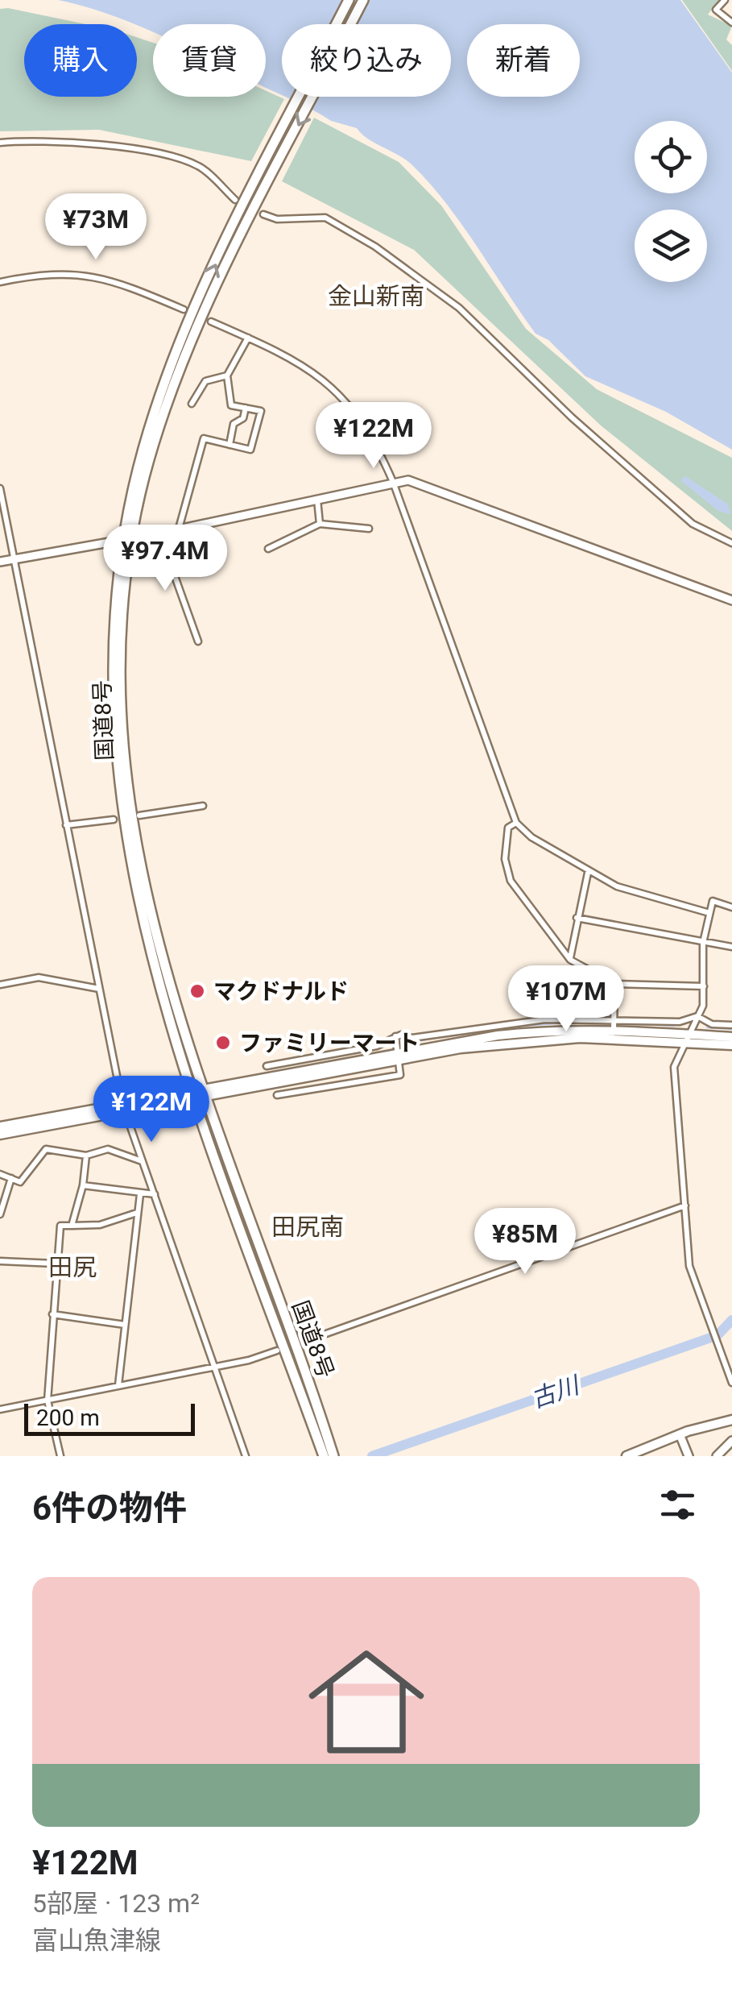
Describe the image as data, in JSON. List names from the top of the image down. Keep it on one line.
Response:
{"streets":{"highway":["国道8号"]},"districts":["金山新南","田尻南","田尻"],"water":["古川"],"places":["マクドナルド","ファミリーマート"],"scale_bar":"200 m","page":{"chip":["購入","賃貸","絞り込み","新着"],"price":["¥73M","¥122M","¥97.4M","¥107M","¥122M","¥85M"],"scale":"200 m","heading":"6件の物件","list":[{"name":"¥122M","note":"5部屋 · 123 m² · 富山魚津線"}]}}
